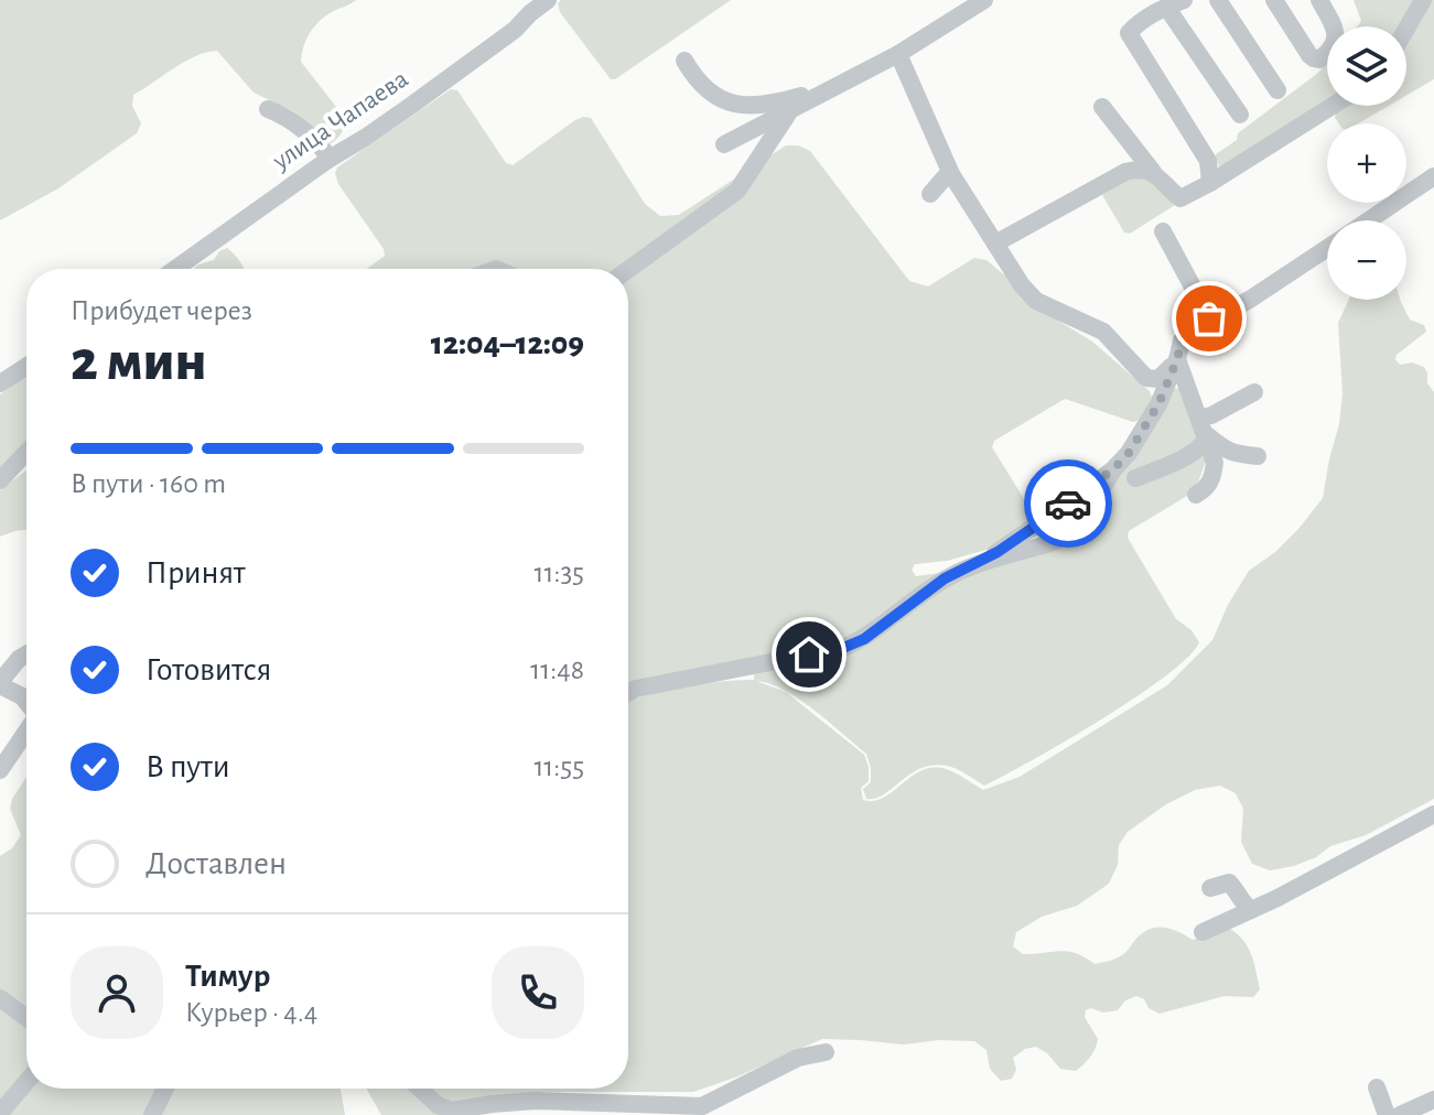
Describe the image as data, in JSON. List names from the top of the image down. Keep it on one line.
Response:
{"streets":{"street":["улица Чапаева"]},"page":{"map_buttons":["+","−"],"heading":["2 мин","Прибудет через","12:04–12:09"],"panel":["Тимур","Курьер · 4.4"],"bar":"В пути · 160 m","list":[["Принят","11:35"],["Готовится","11:48"],["В пути","11:55"],"Доставлен"]}}
